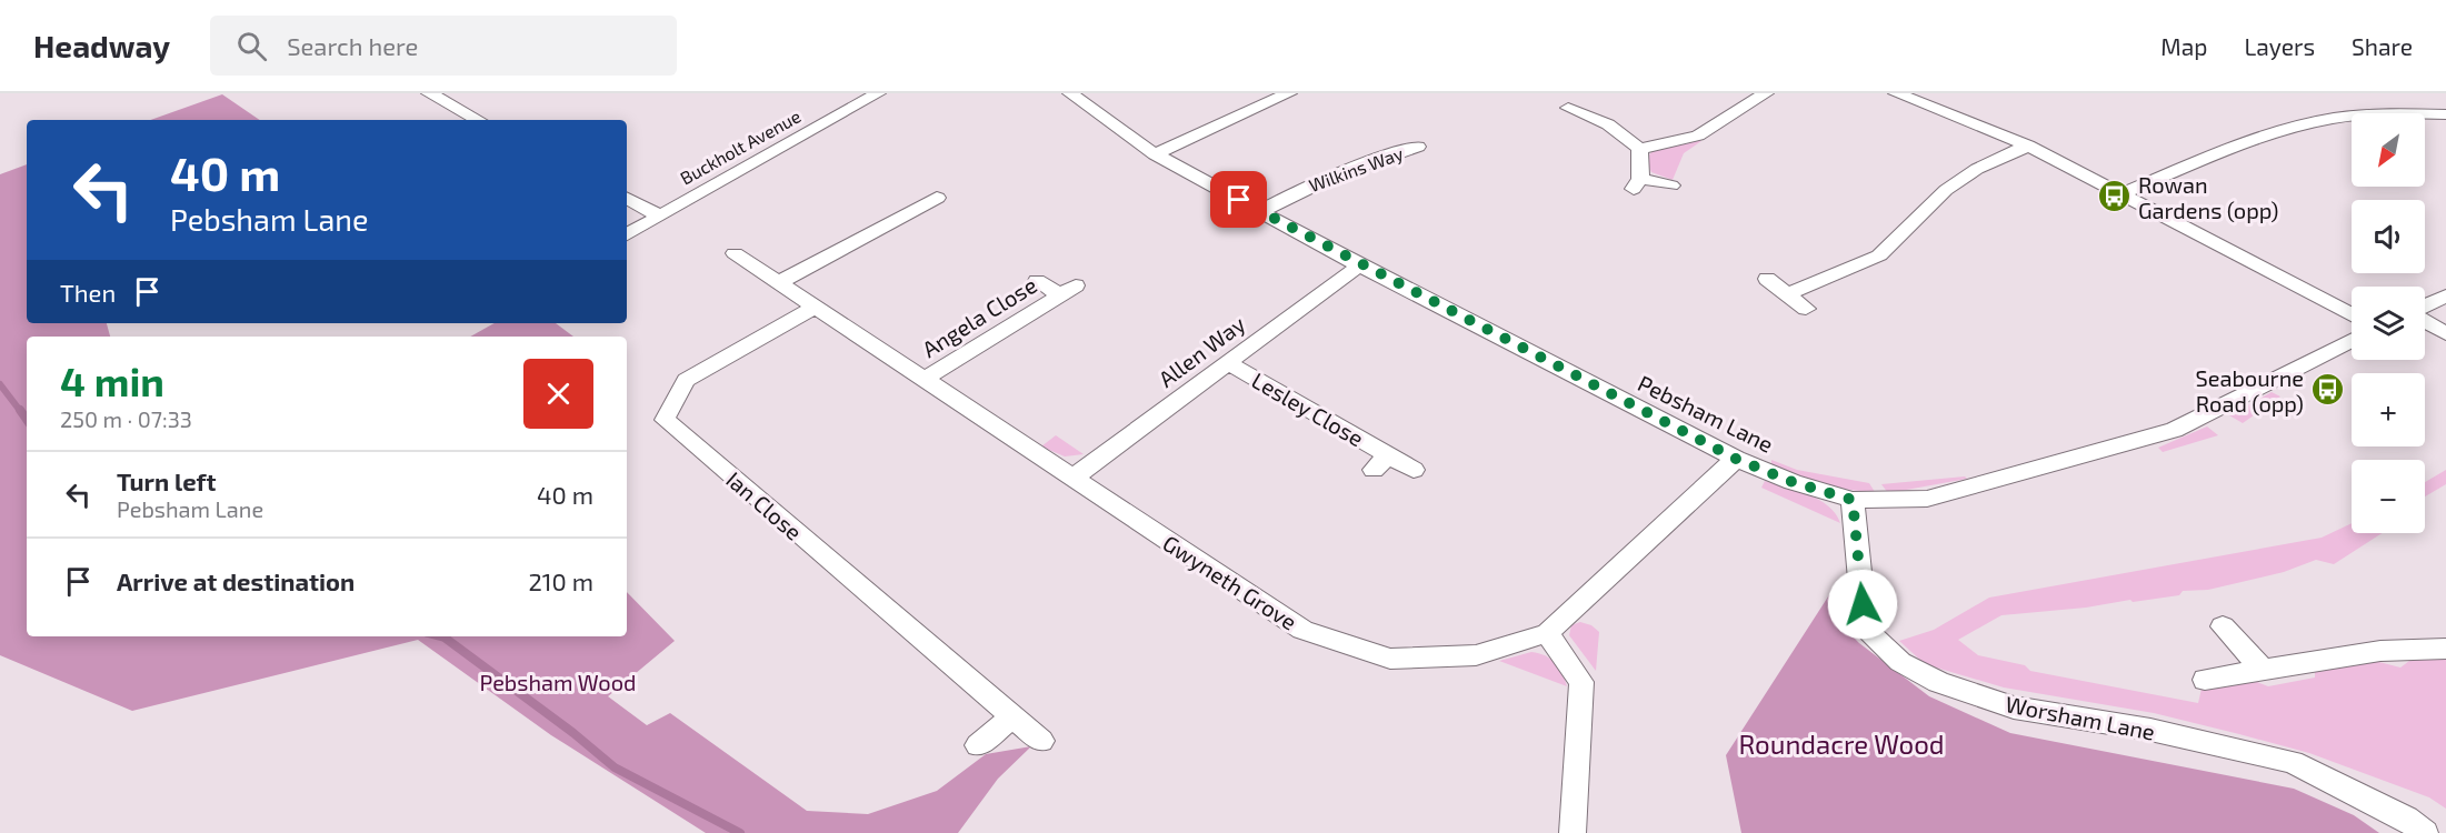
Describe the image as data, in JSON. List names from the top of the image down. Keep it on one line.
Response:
{"streets":{"street":["Buckholt Avenue","Wilkins Way","Angela Close","Allen Way","Lesley Close","Pebsham Lane","Ian Close","Gwyneth Grove","Worsham Lane"]},"crossings":[["Wilkins Way","Pebsham Lane"],["Angela Close","Gwyneth Grove"],["Allen Way","Lesley Close"],["Allen Way","Pebsham Lane"],["Allen Way","Gwyneth Grove"],["Pebsham Lane","Gwyneth Grove"],["Pebsham Lane","Worsham Lane"],["Ian Close","Gwyneth Grove"]],"parks":["Pebsham Wood","Roundacre Wood"],"places":{"bus stop":["Rowan Gardens (opp)","Seabourne Road (opp)"]},"north":"bottom left","page":{"header":"Headway","search":"Search here","nav":["Map","Layers","Share"],"map_buttons":["+","−"],"turn":["40 m","Pebsham Lane"],"then":"Then","heading":["4 min","250 m · 07:33"],"list":[{"name":"Turn left","note":"Pebsham Lane","value":"40 m"},{"name":"Arrive at destination","value":"210 m"}]}}
